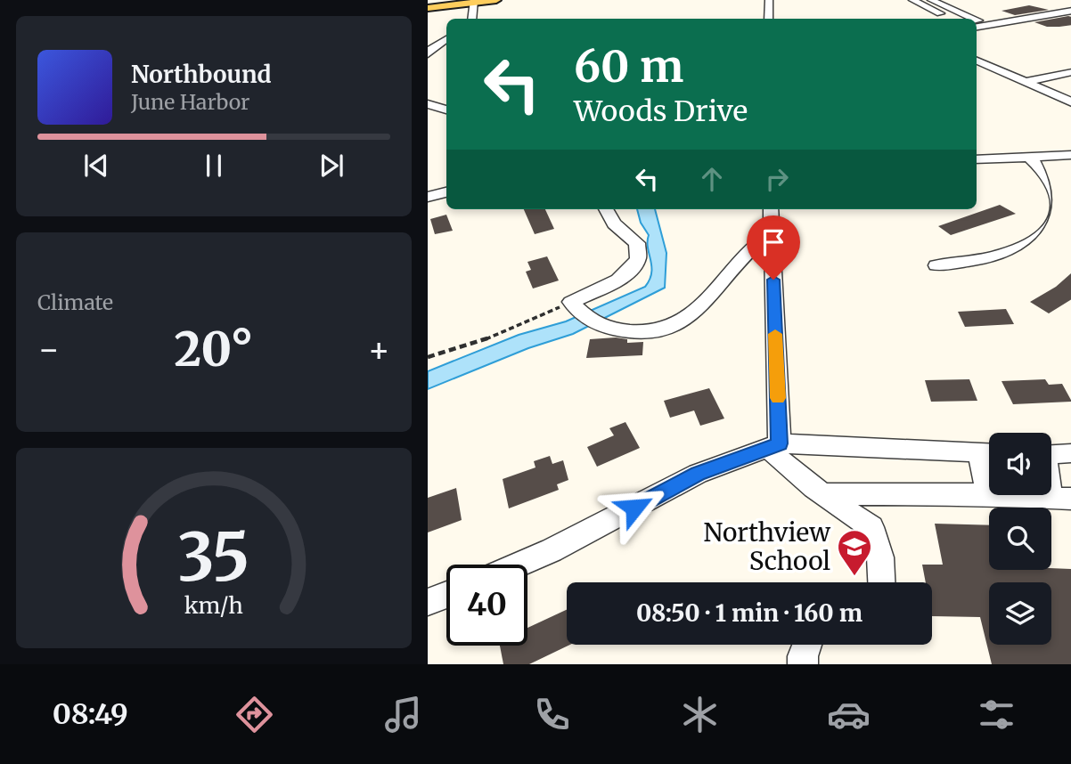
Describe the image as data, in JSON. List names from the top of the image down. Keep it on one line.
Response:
{"places":{"school or university":["Northview School"]},"page":{"turn":["60 m","Woods Drive"],"song":["Northbound","June Harbor"],"tile":"Climate","heat":["−","20°","+"],"limit":"40","trip":"08:50 · 1 min · 160 m","tabs":"08:49","gauge":["35","km/h"]}}
